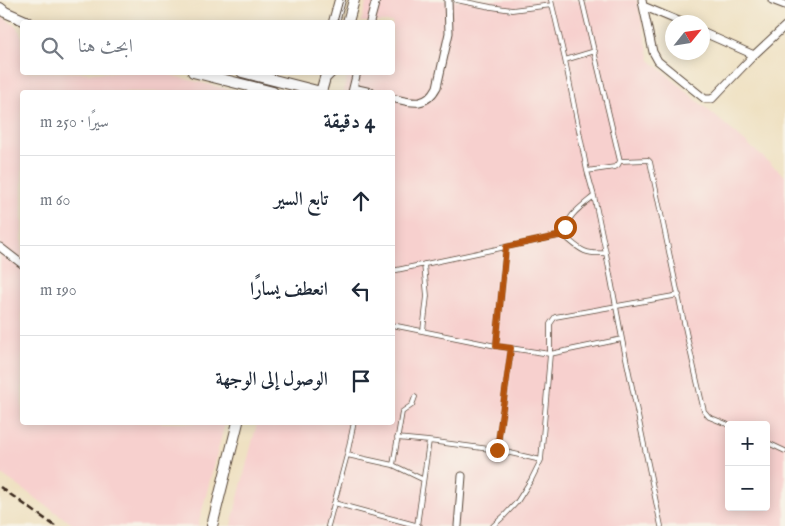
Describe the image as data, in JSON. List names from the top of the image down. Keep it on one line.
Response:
{"north":"top right","page":{"search":"ابحث هنا","heading":["4 دقيقة","سيرًا · 250 m"],"list":[["تابع السير","60 m"],["انعطف يسارًا","190 m"],"الوصول إلى الوجهة"],"map_buttons":["+","−"]}}
